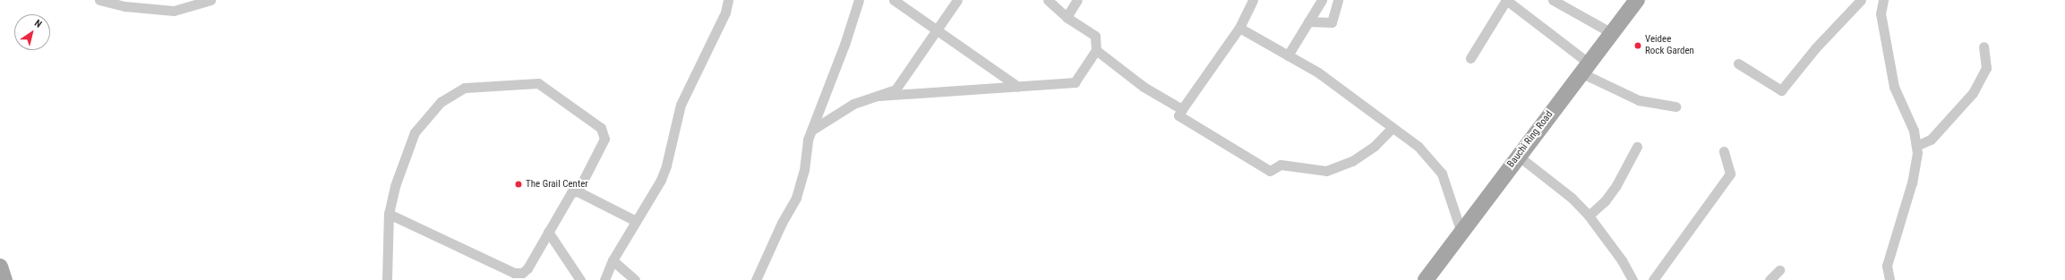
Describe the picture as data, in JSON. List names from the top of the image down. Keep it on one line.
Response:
{"streets":{"main road":["Bauchi Ring Road"]},"places":["Veidee Rock Garden","The Grail Center"],"north":"top right"}
